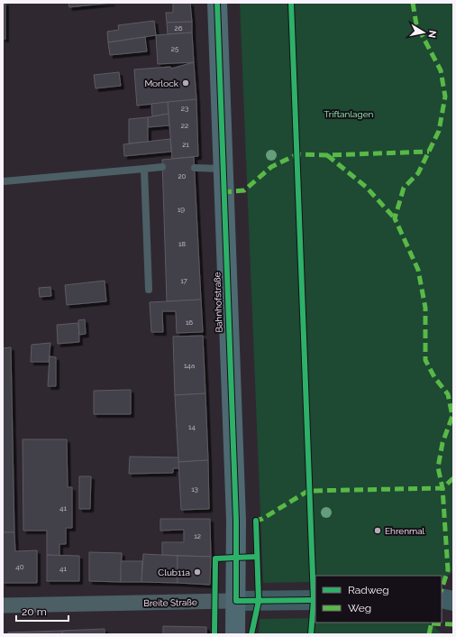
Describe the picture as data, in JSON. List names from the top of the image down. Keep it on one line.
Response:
{"streets":{"main road":["Bahnhofstraße"],"street":["Breite Straße"]},"crossings":[["Bahnhofstraße","Breite Straße"]],"parks":["Triftanlagen"],"places":["Morlock","Ehrenmal","Club11a"],"house_numbers":["26","25","23","22","21","20","19","18","17","16","14a","14","13","41","12","40","41"],"legend":["Radweg","Weg"],"scale_bar":"20 m","north":"right"}
